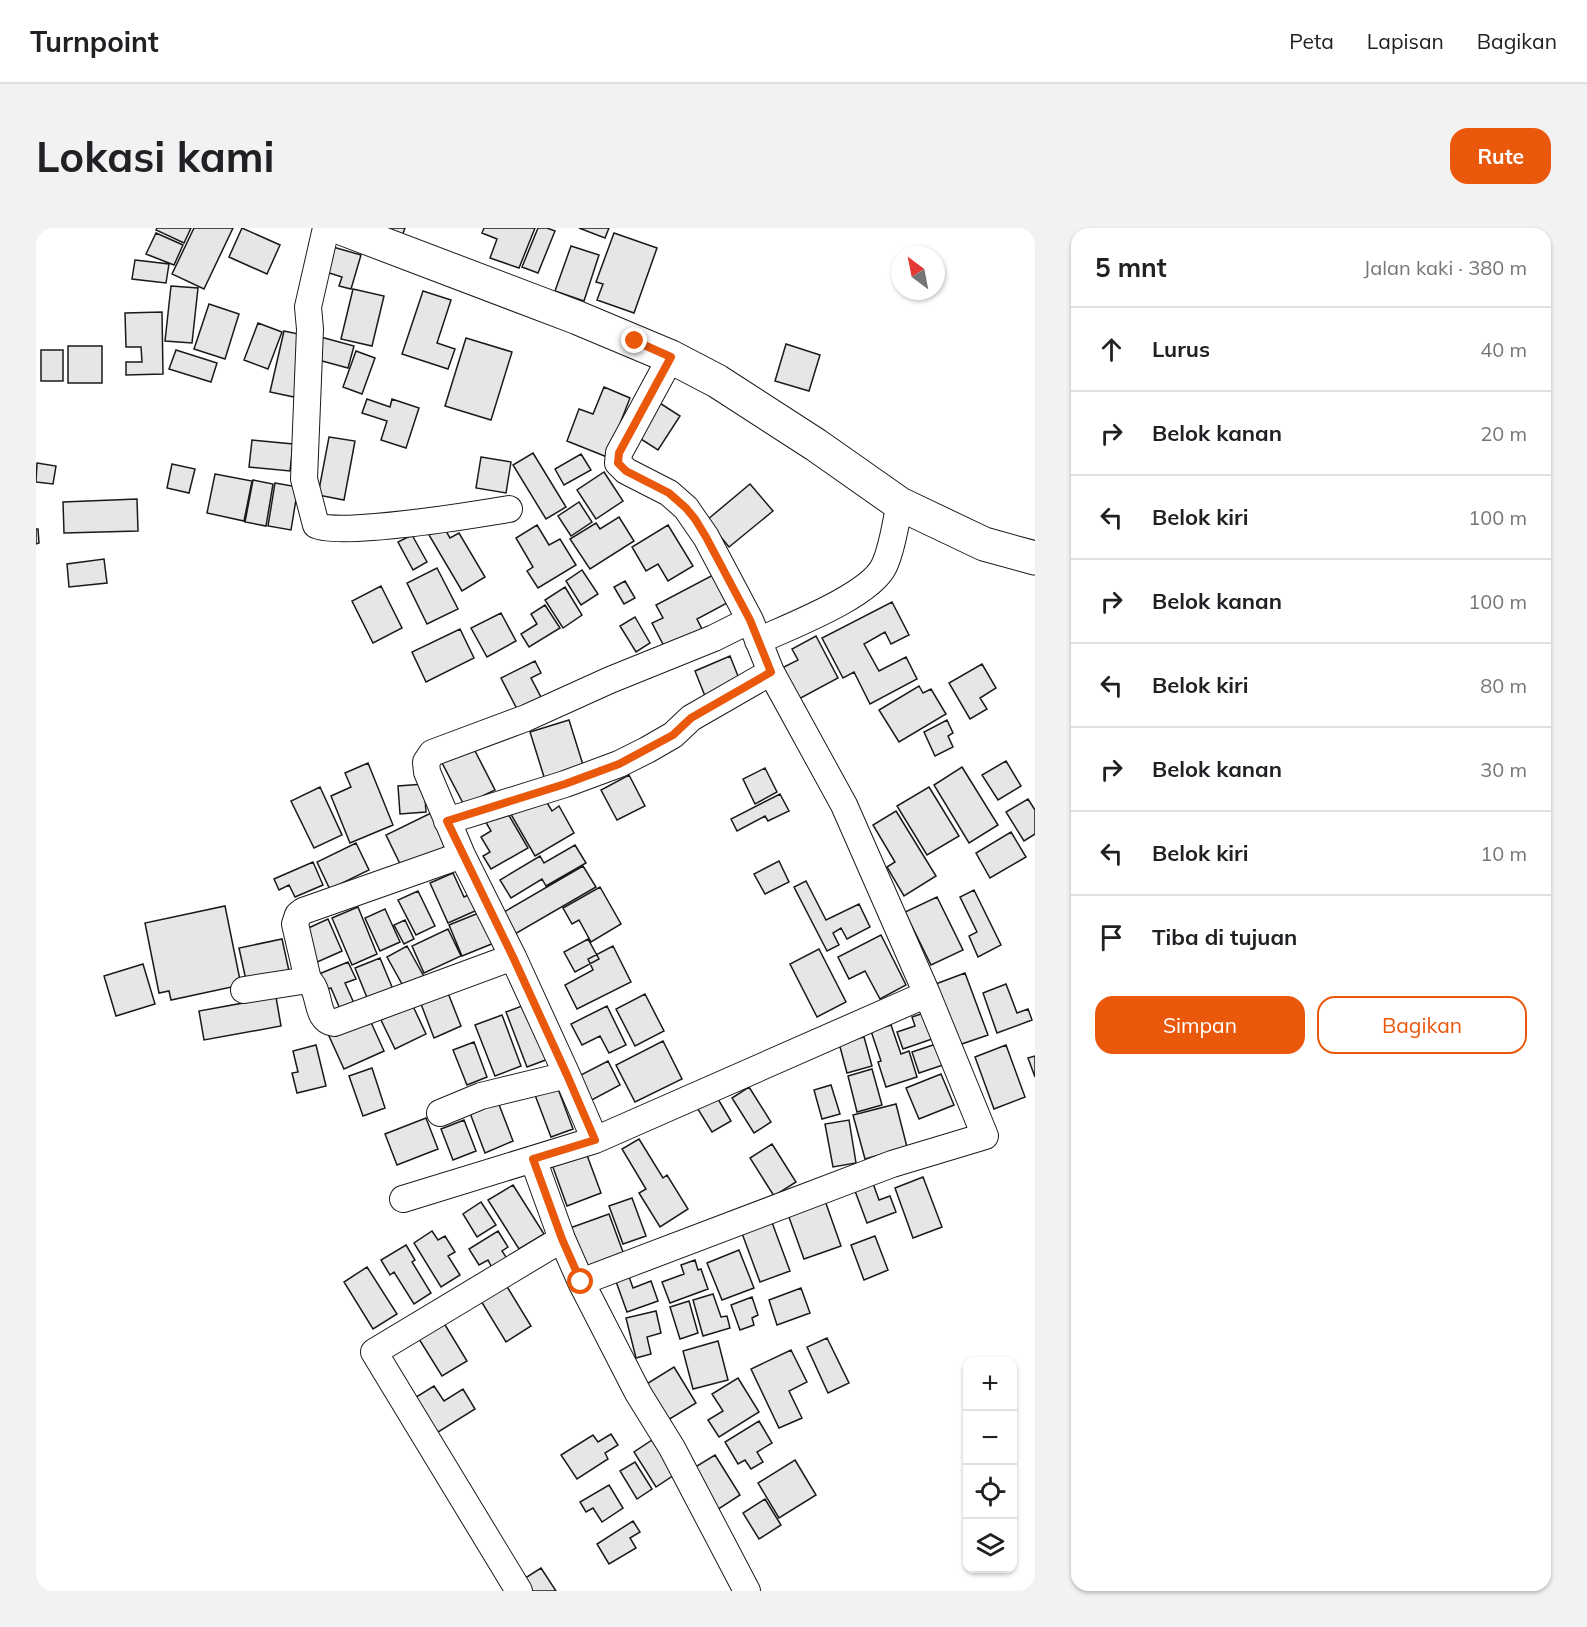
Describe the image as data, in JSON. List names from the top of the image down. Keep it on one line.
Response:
{"north":"top left","page":{"header":"Turnpoint","nav":["Peta","Lapisan","Bagikan"],"buttons":["Rute",["Simpan","Bagikan"]],"title":"Lokasi kami","heading":["5 mnt","Jalan kaki · 380 m"],"list":[["Lurus","40 m"],["Belok kanan","20 m"],["Belok kiri","100 m"],["Belok kanan","100 m"],["Belok kiri","80 m"],["Belok kanan","30 m"],["Belok kiri","10 m"],"Tiba di tujuan"],"map_buttons":["+","−"]}}
